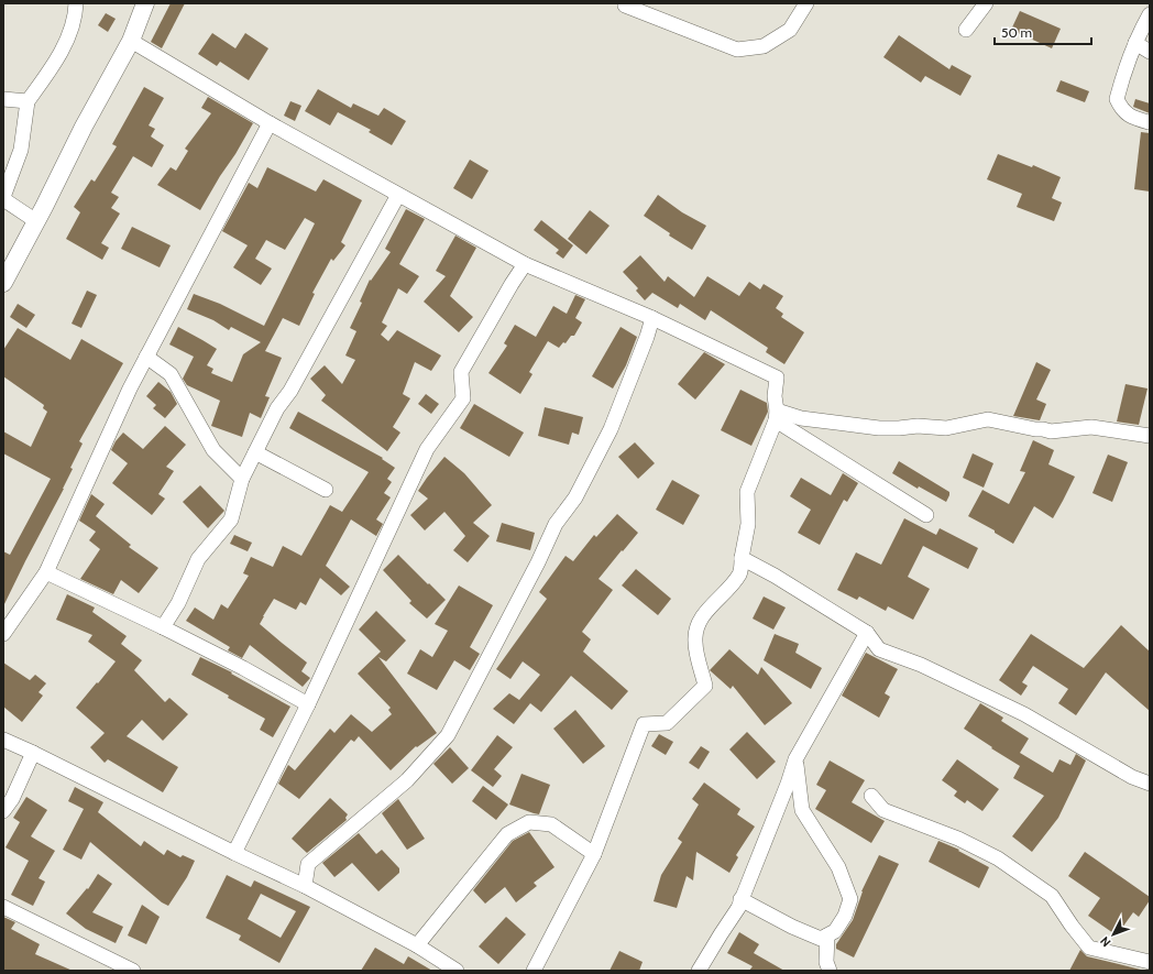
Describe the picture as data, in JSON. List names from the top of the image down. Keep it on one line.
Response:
{"scale_bar":"50 m","north":"bottom left"}
